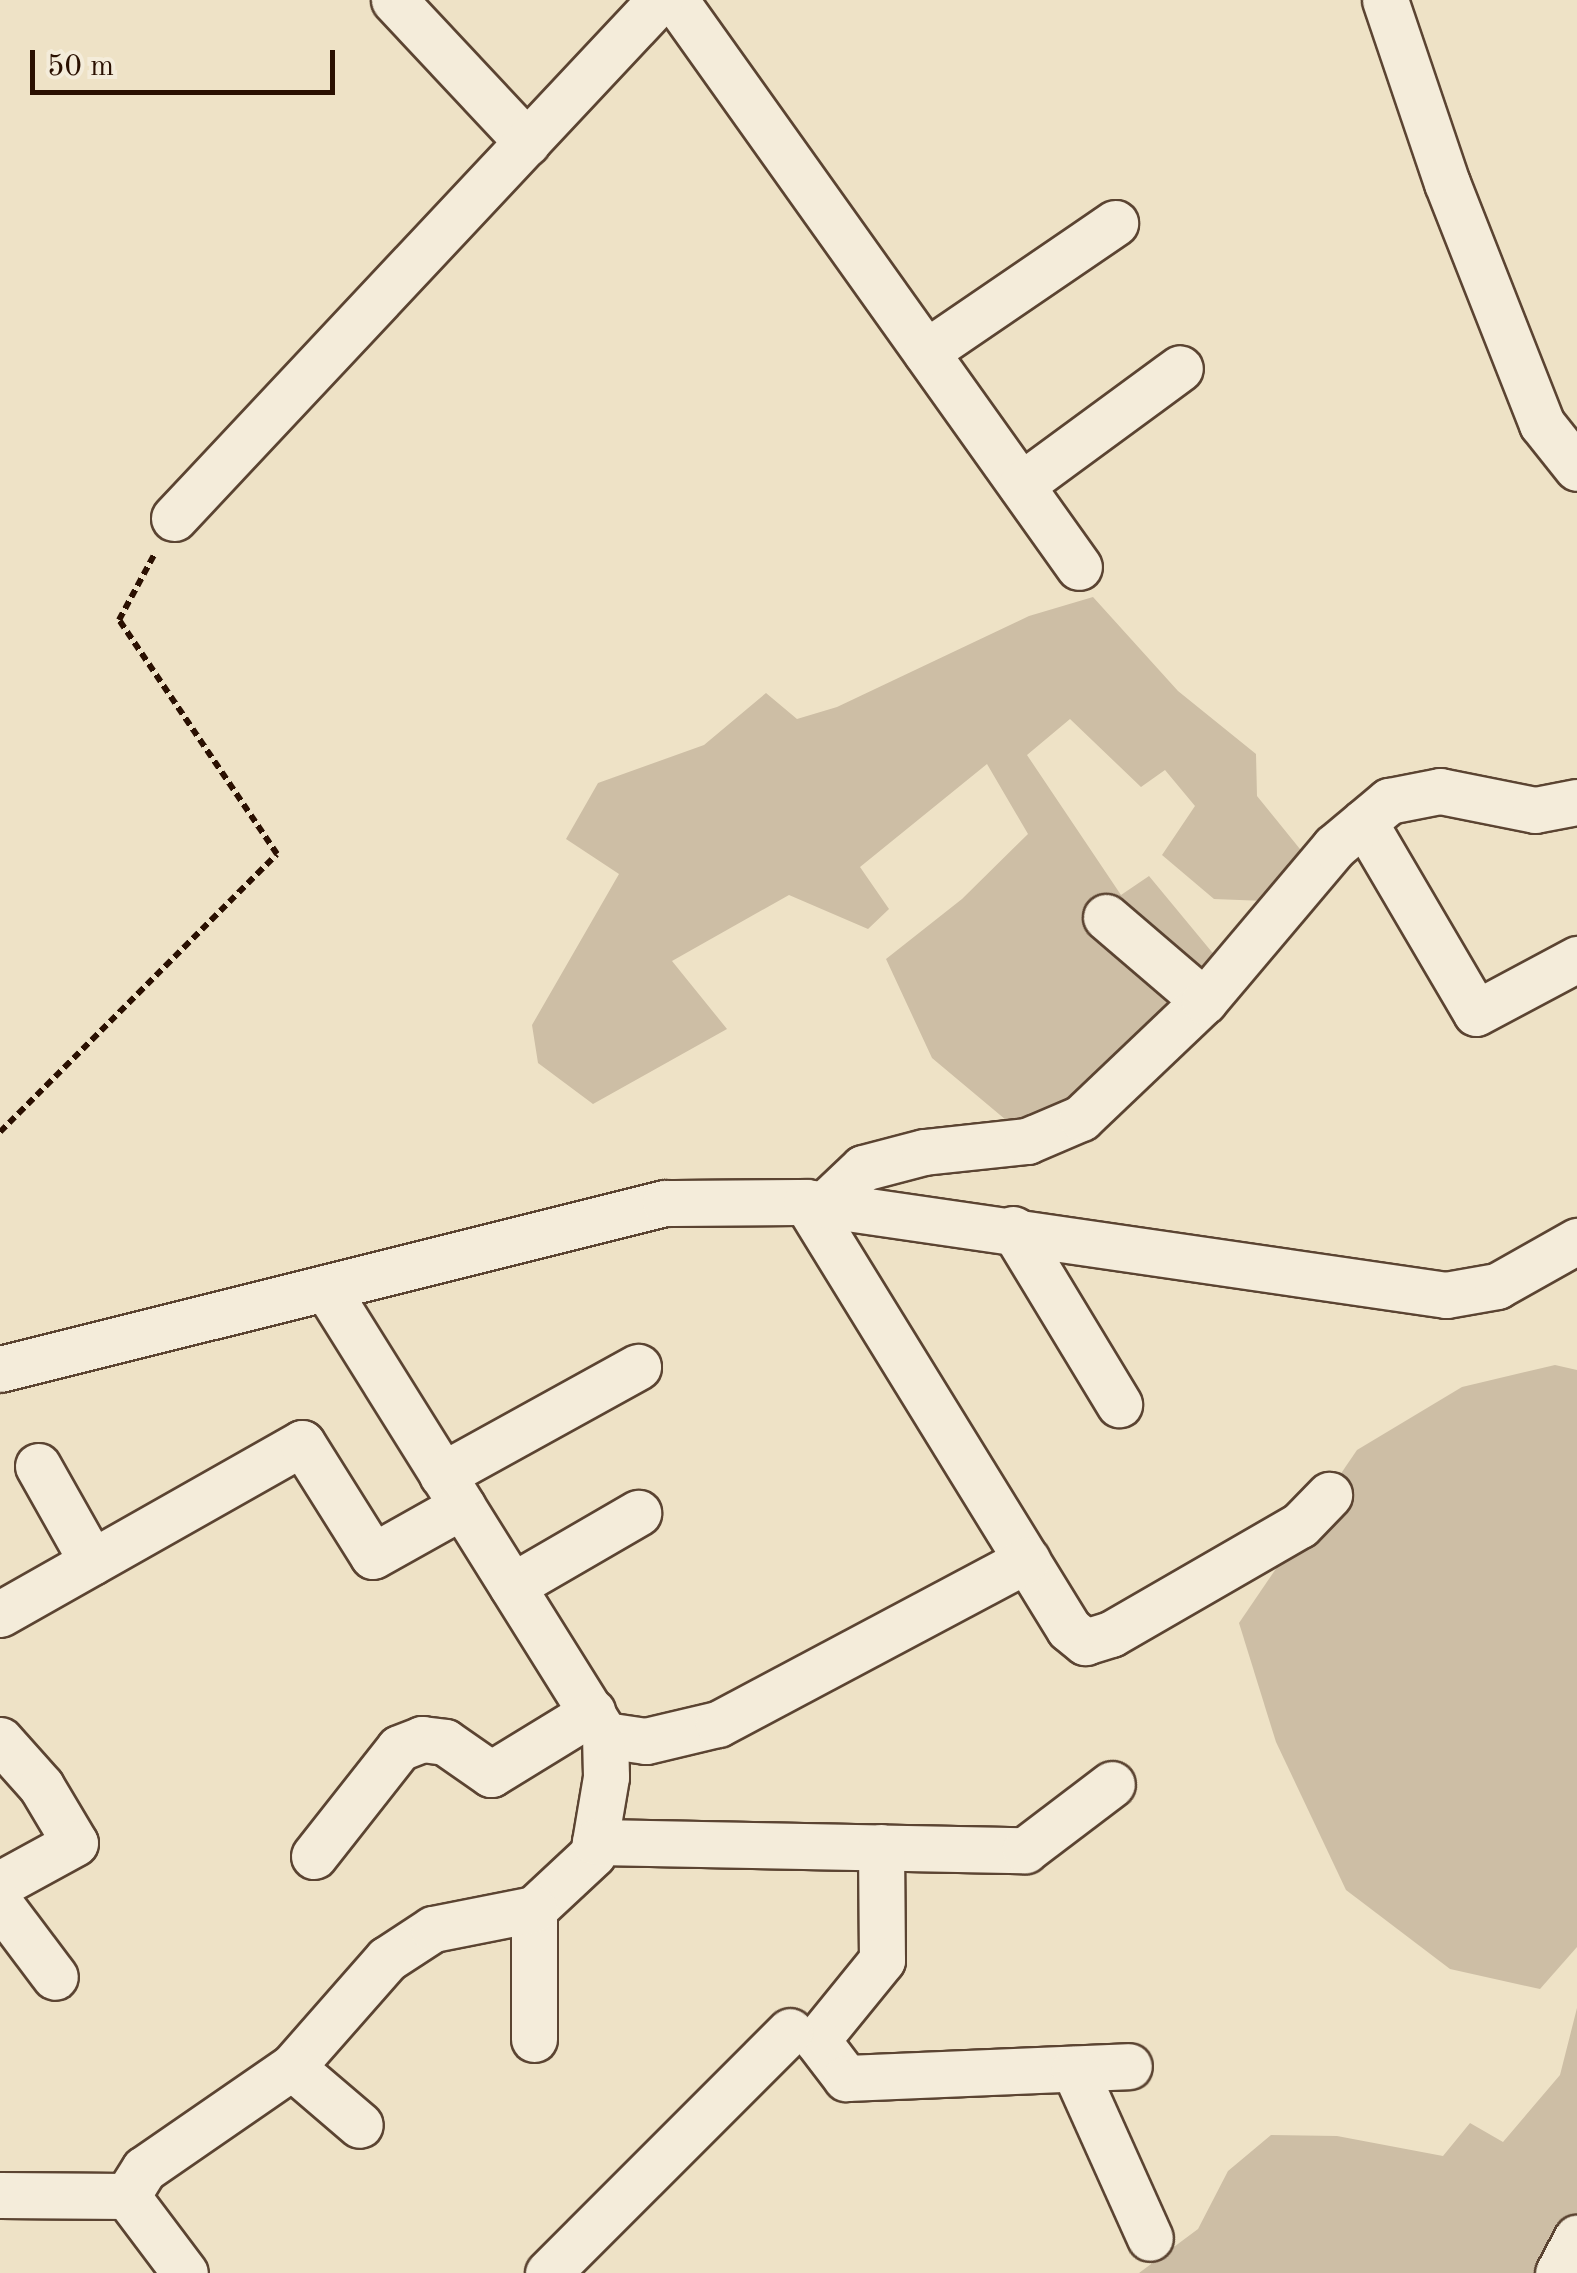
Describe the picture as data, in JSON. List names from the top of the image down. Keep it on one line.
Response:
{"scale_bar":"50 m"}
